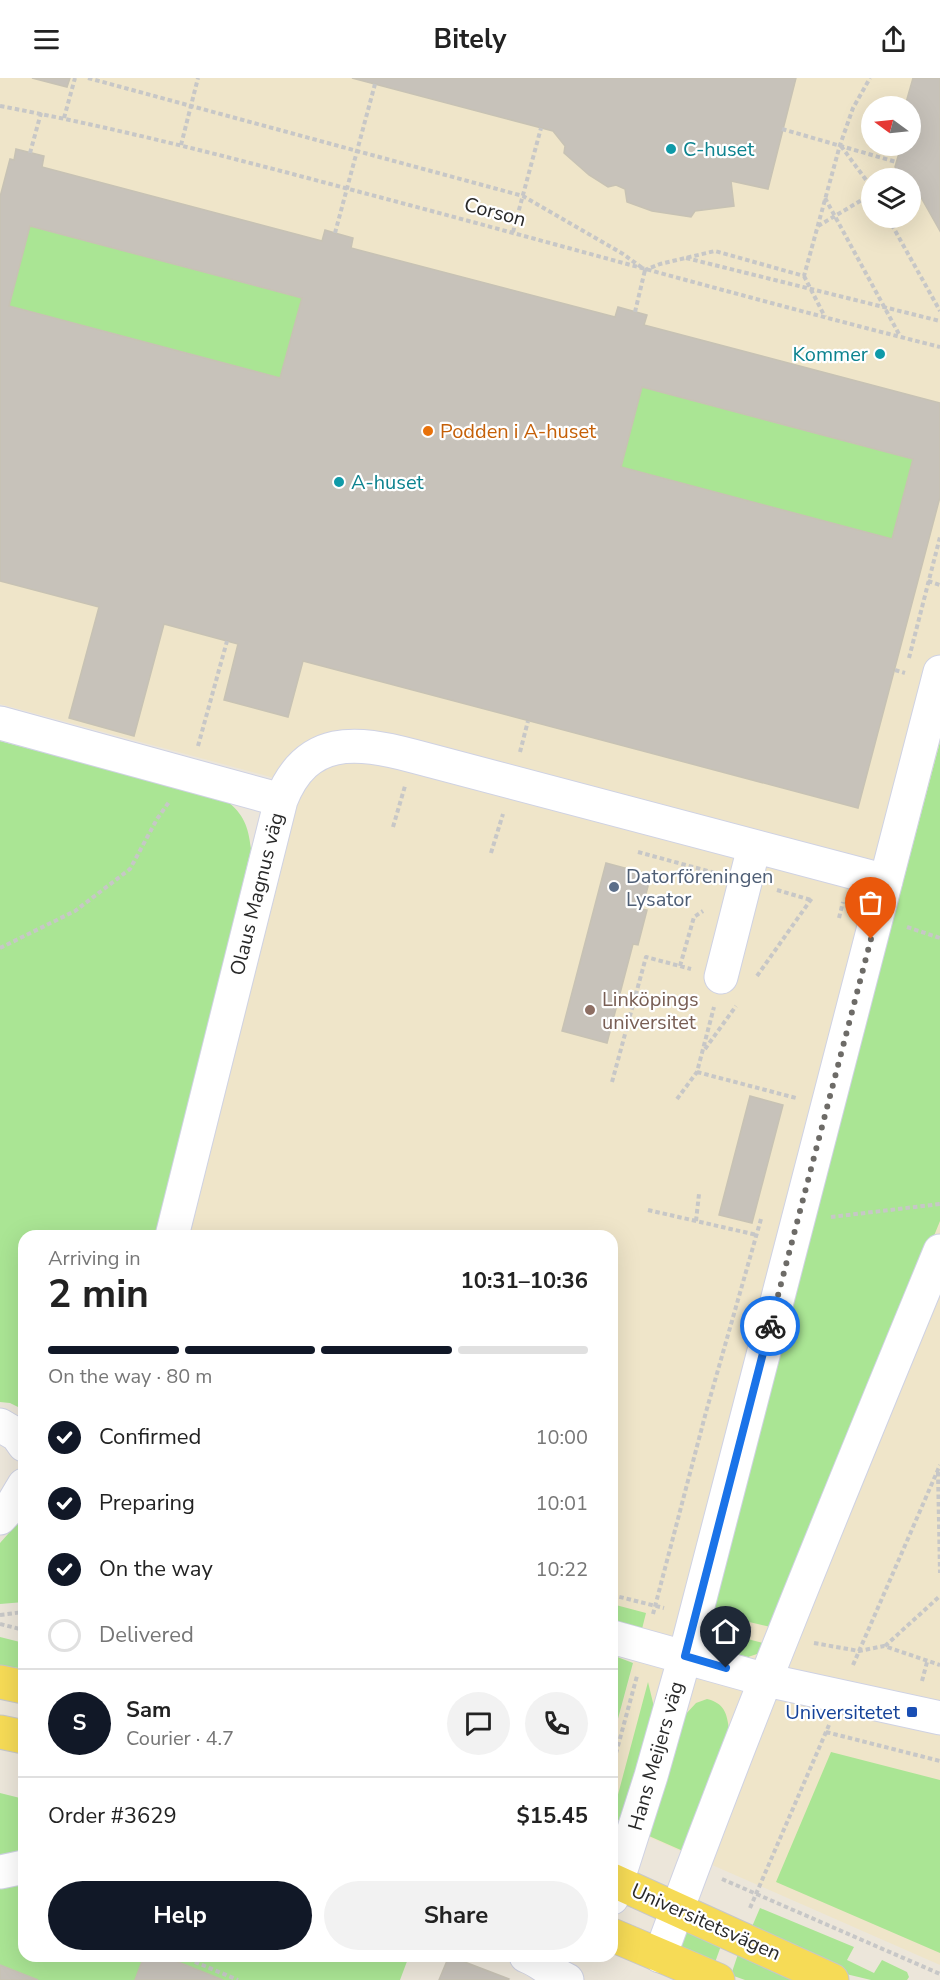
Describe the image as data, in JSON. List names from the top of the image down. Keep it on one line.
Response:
{"streets":{"main road":["Universitetsvägen"],"street":["Olaus Magnus väg","Hans Meijers väg"],"path":["Corson"]},"places":{"other":["C-huset","Kommer","Podden i A-huset","A-huset","Datorföreningen Lysator","Linköpings universitet"],"transit":["Universitetet"]},"north":"left","page":{"header":"Bitely","heading":["2 min","Arriving in","10:31–10:36"],"panel":["Sam","Courier · 4.7","Order #3629","$15.45"],"bar":"On the way · 80 m","list":[["Confirmed","10:00"],["Preparing","10:01"],["On the way","10:22"],"Delivered"],"round":"S","buttons":["Help","Share"]}}
